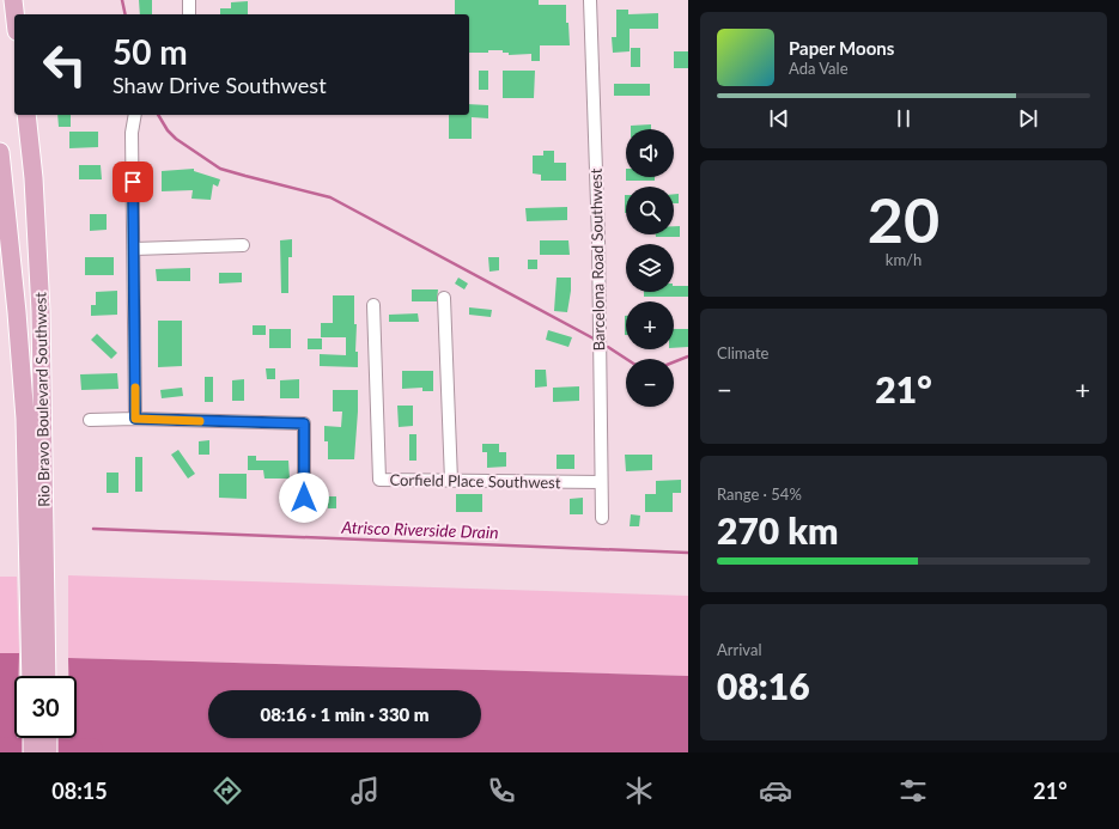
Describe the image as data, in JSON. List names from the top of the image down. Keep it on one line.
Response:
{"streets":{"main road":["Rio Bravo Boulevard Southwest"],"street":["Barcelona Road Southwest","Corfield Place Southwest"]},"crossings":[["Barcelona Road Southwest","Corfield Place Southwest"]],"water":["Atrisco Riverside Drain"],"page":{"turn":["50 m","Shaw Drive Southwest"],"song":["Paper Moons","Ada Vale"],"map_buttons":["+","−"],"tile":[["20","km/h"],"Climate",["Range · 54%","270 km"],["Arrival","08:16"]],"heat":["−","21°","+"],"limit":"30","trip":"08:16 · 1 min · 330 m","tabs":["08:15","21°"]}}
